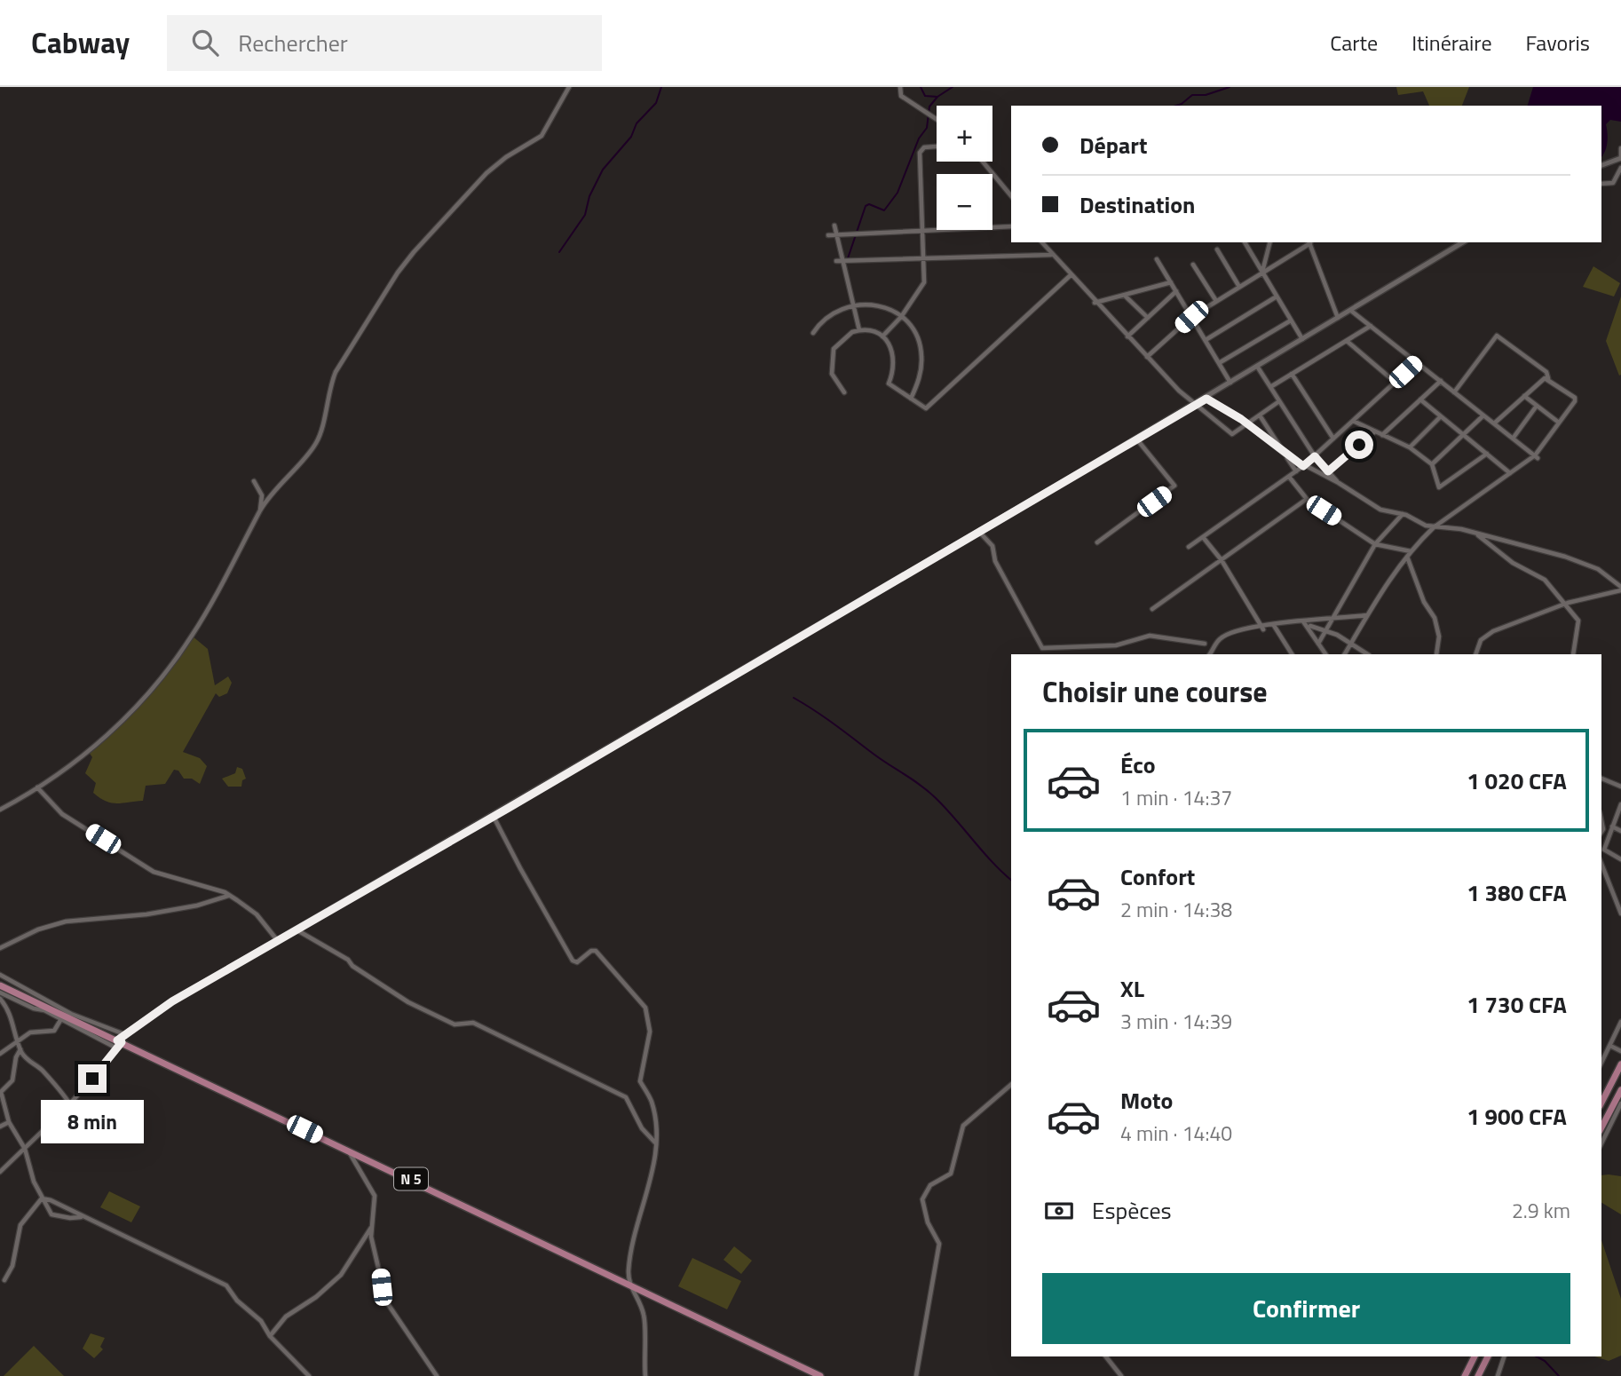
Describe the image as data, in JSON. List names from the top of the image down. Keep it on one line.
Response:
{"streets":{"highway":["N 5"]},"page":{"header":"Cabway","search":"Rechercher","nav":["Carte","Itinéraire","Favoris"],"map_buttons":["+","−"],"banner":["Départ","Destination"],"heading":"Choisir une course","list":[{"name":"Éco","note":"1 min · 14:37","value":"1 020 CFA"},{"name":"Confort","note":"2 min · 14:38","value":"1 380 CFA"},{"name":"XL","note":"3 min · 14:39","value":"1 730 CFA"},{"name":"Moto","note":"4 min · 14:40","value":"1 900 CFA"}],"bubble":"8 min","pay":["Espèces","2.9 km"],"buttons":"Confirmer"}}
